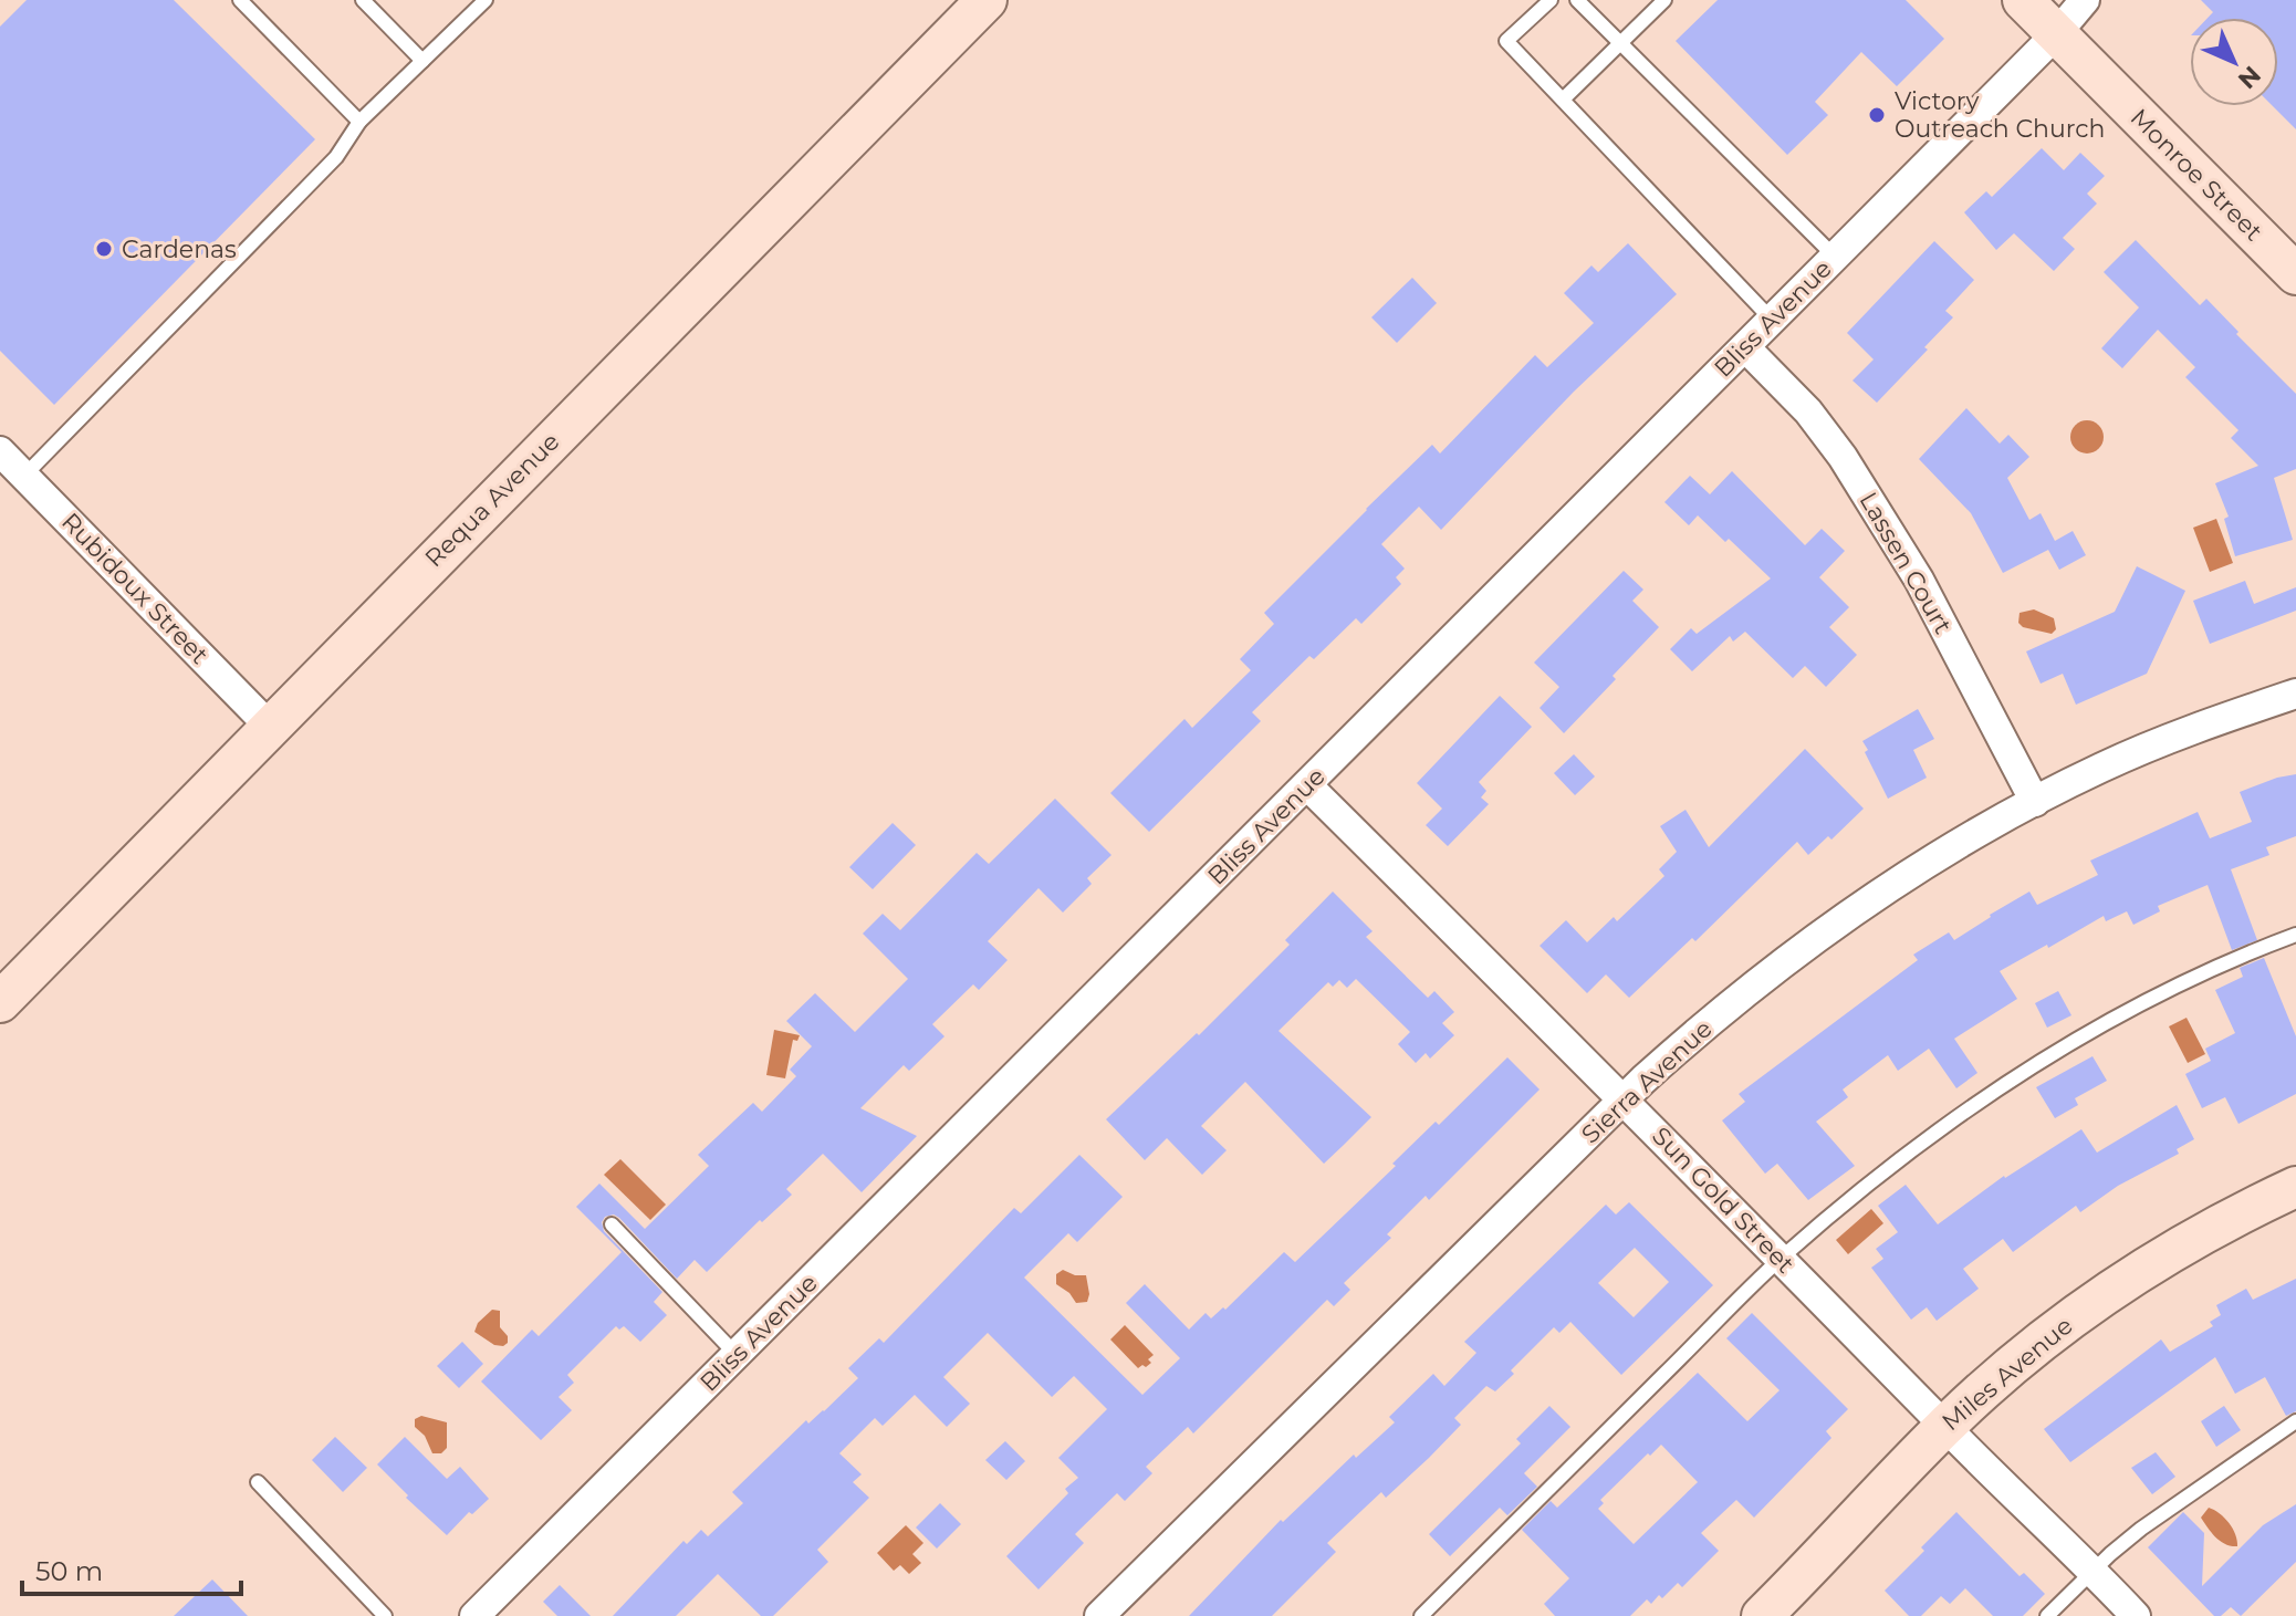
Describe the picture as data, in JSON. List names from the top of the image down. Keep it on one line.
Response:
{"streets":{"street":["Monroe Street","Bliss Avenue","Requa Avenue","Lassen Court","Rubidoux Street","Sierra Avenue","Sun Gold Street","Miles Avenue"]},"crossings":[["Monroe Street","Bliss Avenue"],["Bliss Avenue","Lassen Court"],["Bliss Avenue","Sun Gold Street"],["Requa Avenue","Rubidoux Street"],["Lassen Court","Sierra Avenue"],["Sierra Avenue","Sun Gold Street"],["Sun Gold Street","Miles Avenue"]],"places":["Victory Outreach Church","Cardenas"],"scale_bar":"50 m","north":"bottom right"}
